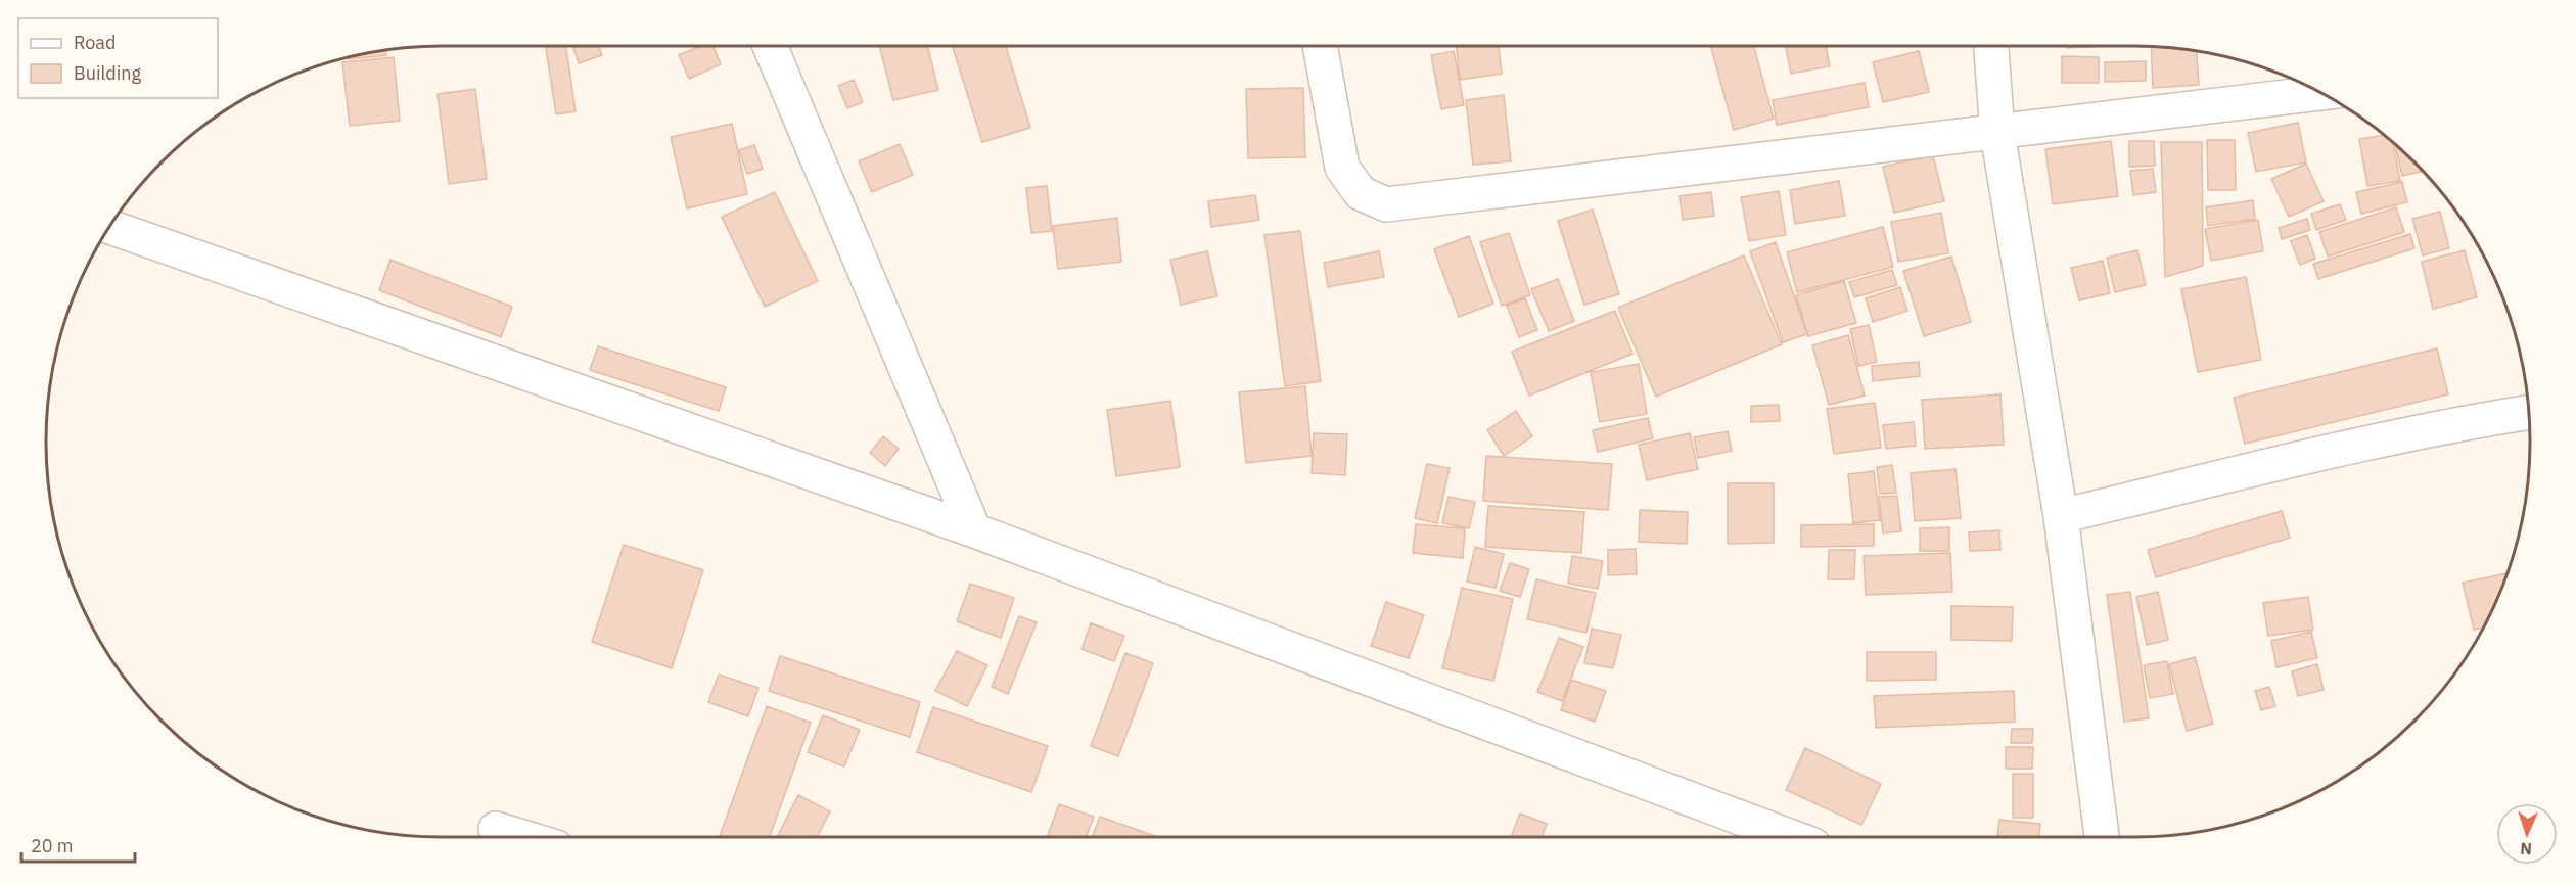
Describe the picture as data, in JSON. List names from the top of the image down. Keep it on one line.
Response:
{"legend":["Road","Building"],"scale_bar":"20 m","north":"bottom"}
